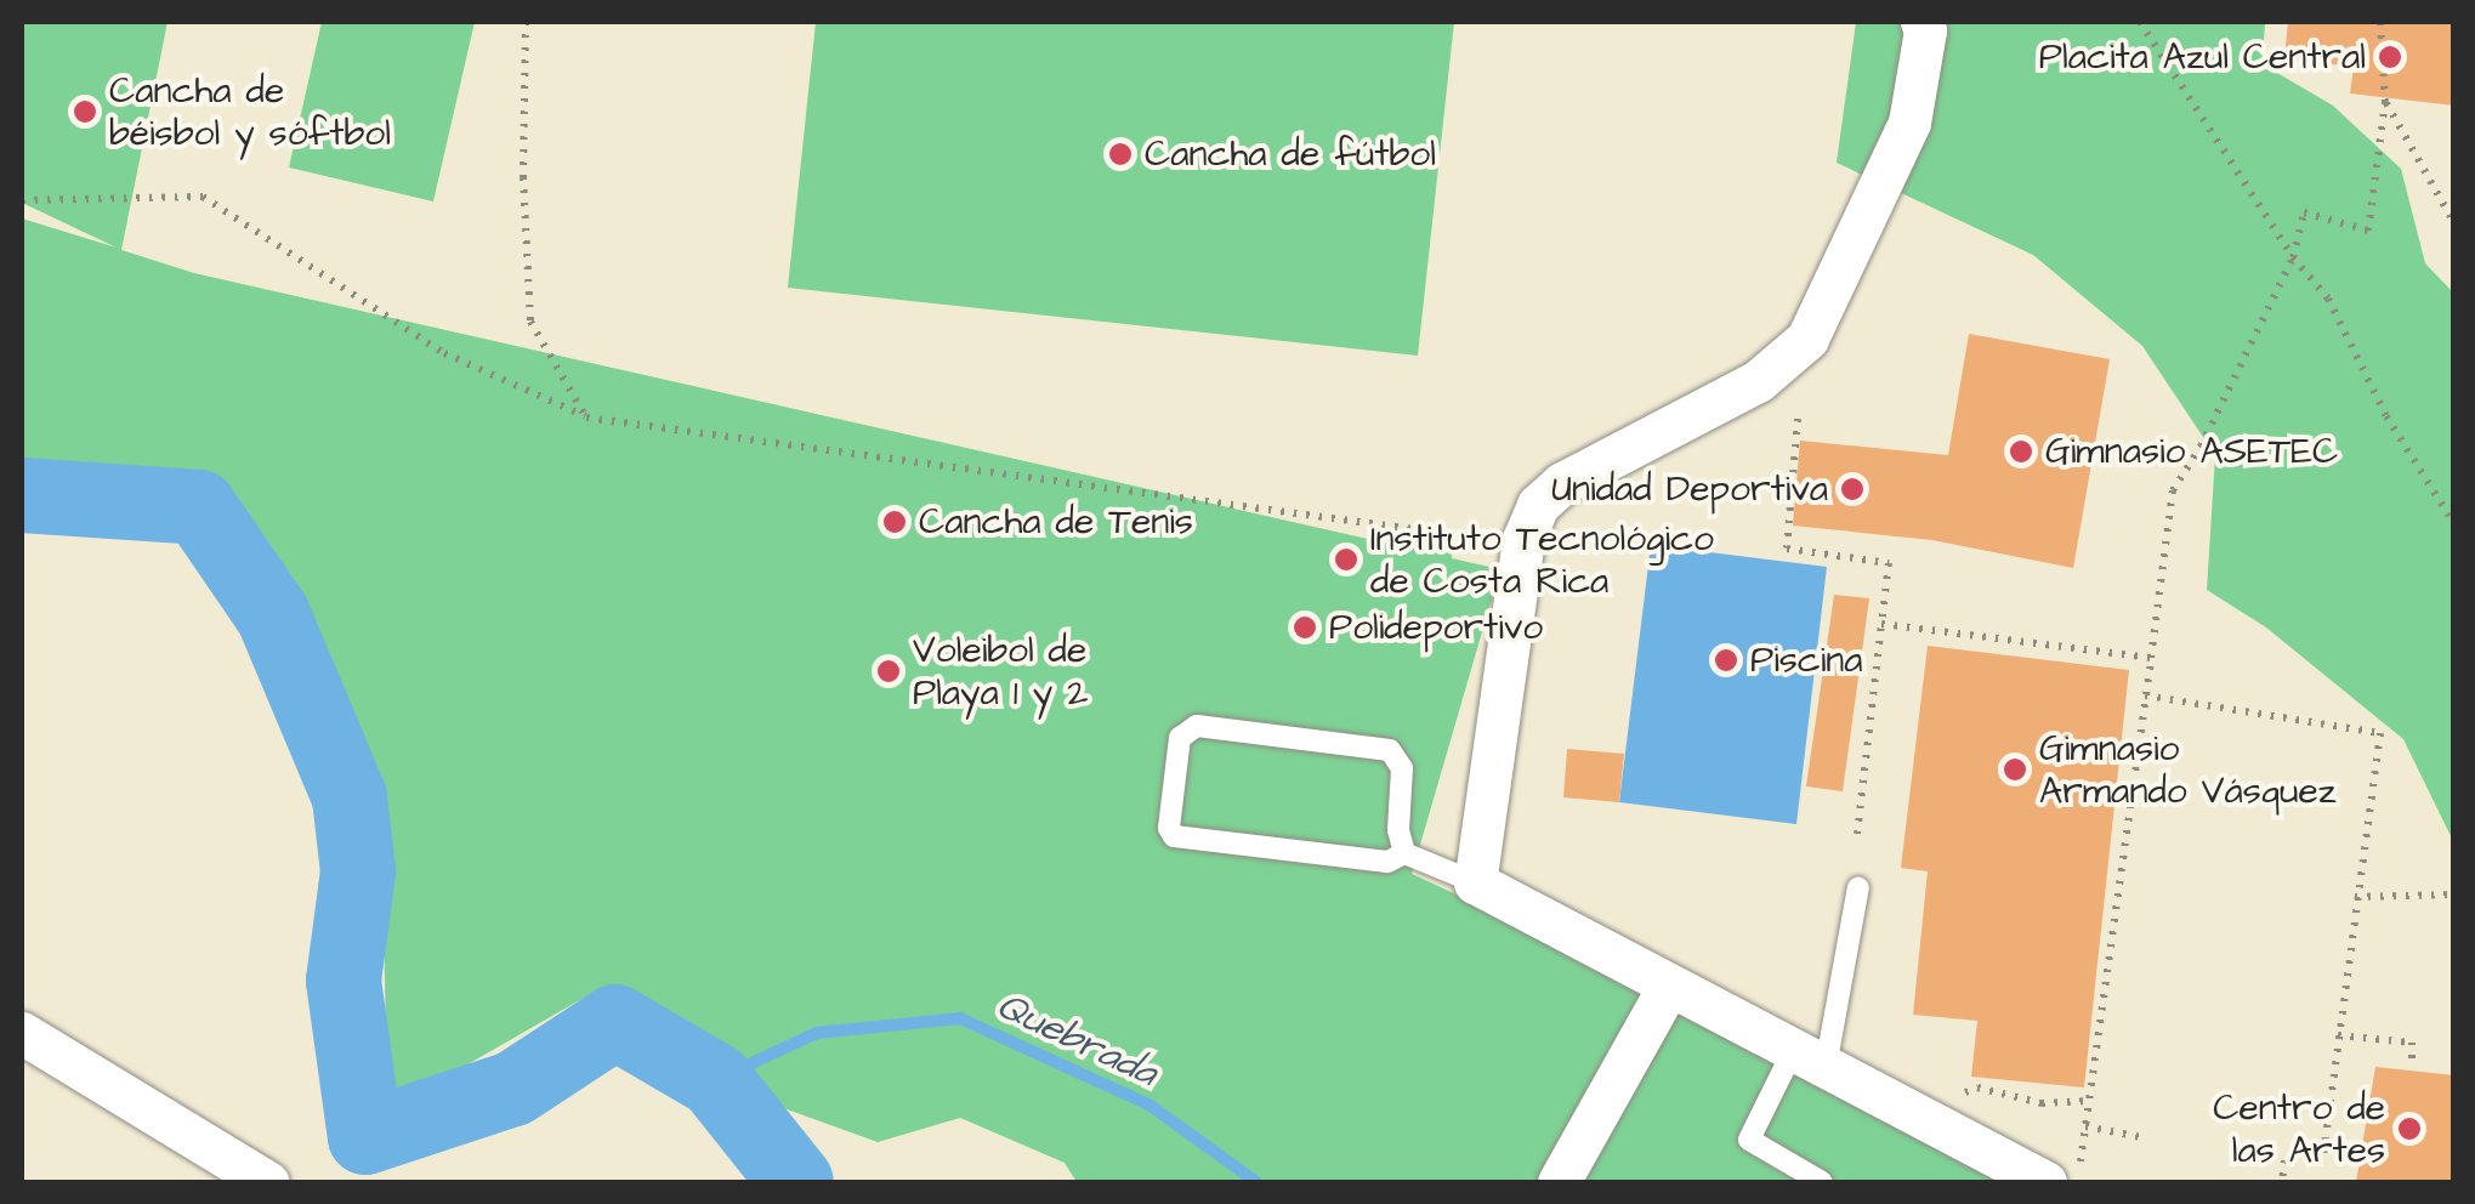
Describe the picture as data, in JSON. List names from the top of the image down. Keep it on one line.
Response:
{"water":["Quebrada"],"places":["Placita Azul Central","Cancha de béisbol y sóftbol","Cancha de fútbol","Gimnasio ASETEC","Unidad Deportiva","Cancha de Tenis","Instituto Tecnológico de Costa Rica","Polideportivo","Piscina","Voleibol de Playa 1 y 2","Gimnasio Armando Vásquez","Centro de las Artes"]}
